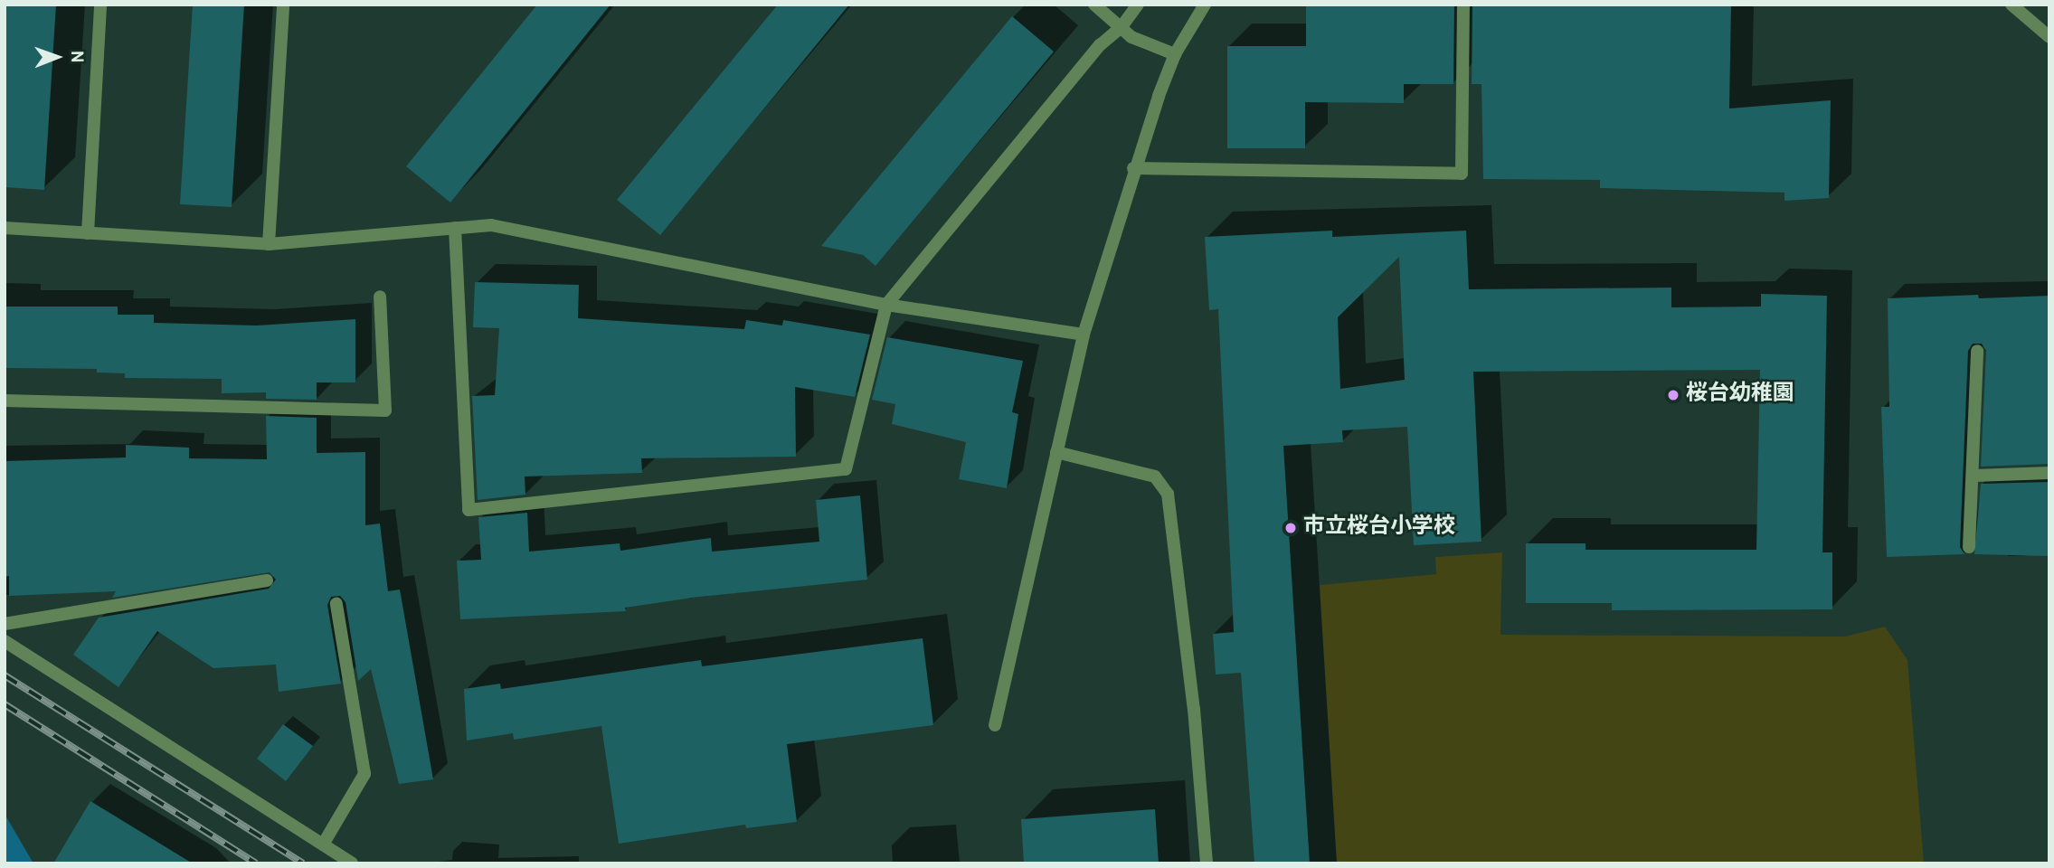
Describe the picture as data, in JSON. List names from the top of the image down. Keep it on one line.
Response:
{"places":["桜台幼稚園","市立桜台小学校"],"north":"right"}
